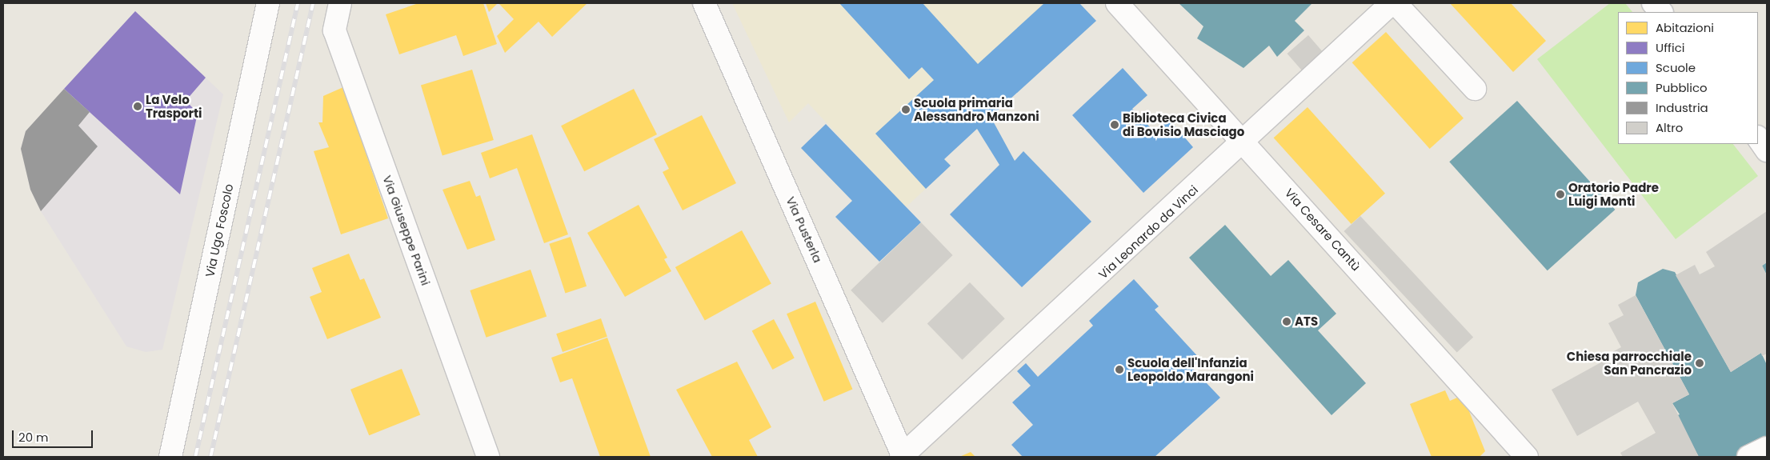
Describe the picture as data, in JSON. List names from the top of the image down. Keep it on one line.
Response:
{"streets":{"street":["Via Pusterla","Via Cesare Cantù","Via Ugo Foscolo","Via Giuseppe Parini","Via Leonardo da Vinci"]},"crossings":[["Via Pusterla","Via Leonardo da Vinci"],["Via Cesare Cantù","Via Leonardo da Vinci"]],"places":["La Velo Trasporti","Scuola primaria Alessandro Manzoni","Biblioteca Civica di Bovisio Masciago","Oratorio Padre Luigi Monti","ATS","Chiesa parrocchiale San Pancrazio","Scuola dell'Infanzia Leopoldo Marangoni"],"legend":["Abitazioni","Uffici","Scuole","Pubblico","Industria","Altro"],"scale_bar":"20 m"}
